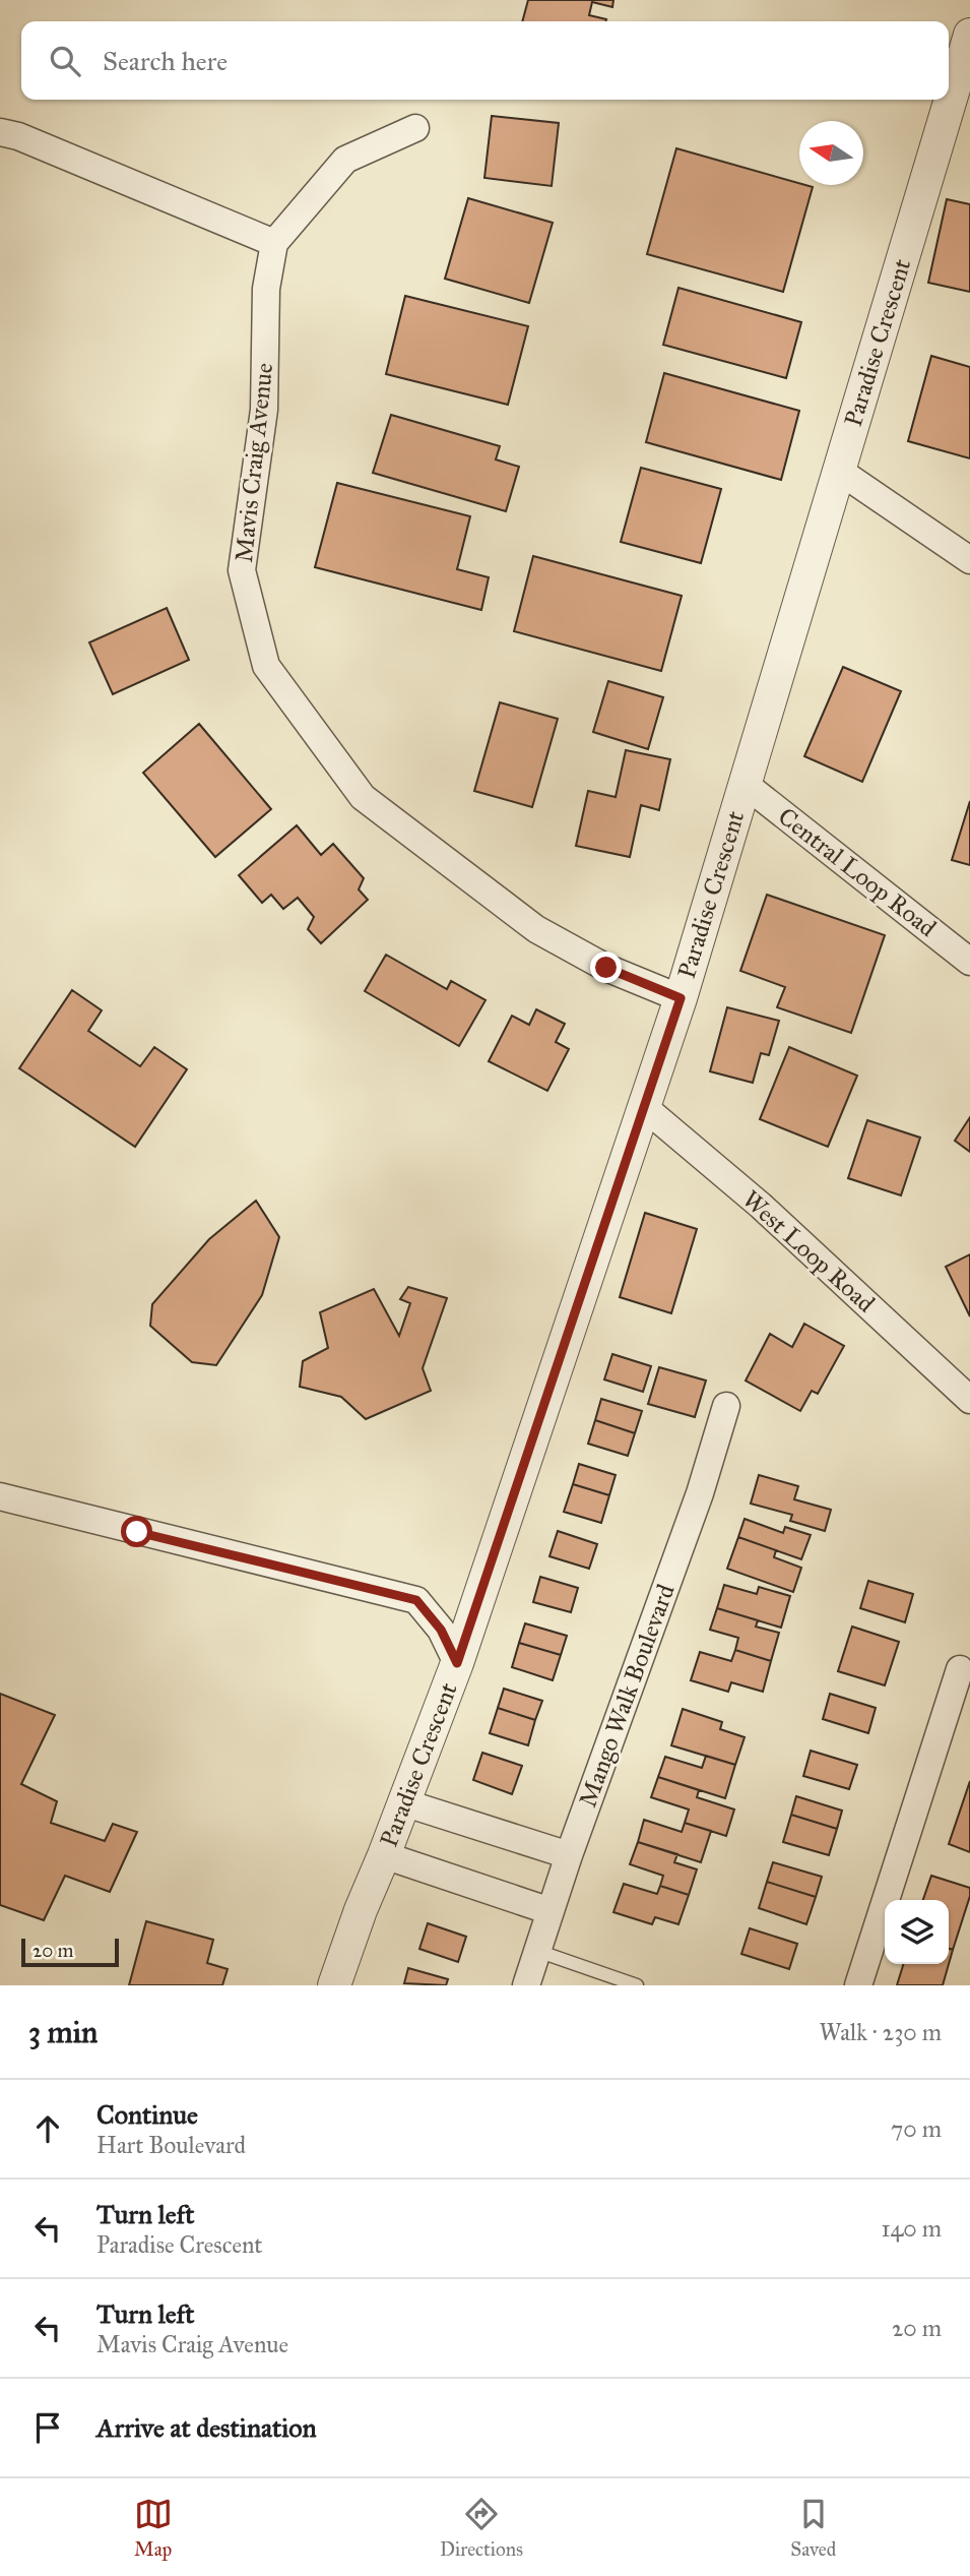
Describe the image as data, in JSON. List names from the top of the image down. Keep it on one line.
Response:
{"streets":{"street":["Paradise Crescent","Mavis Craig Avenue","Central Loop Road","West Loop Road","Mango Walk Boulevard"]},"crossings":[["Paradise Crescent","Mavis Craig Avenue"],["Paradise Crescent","Central Loop Road"],["Paradise Crescent","West Loop Road"]],"scale_bar":"20 m","north":"left","page":{"search":"Search here","scale":"20 m","heading":["3 min","Walk · 230 m"],"list":[["Continue","Hart Boulevard","70 m"],["Turn left","Paradise Crescent","140 m"],["Turn left","Mavis Craig Avenue","20 m"],"Arrive at destination"],"nav":["Map","Directions","Saved"]}}
